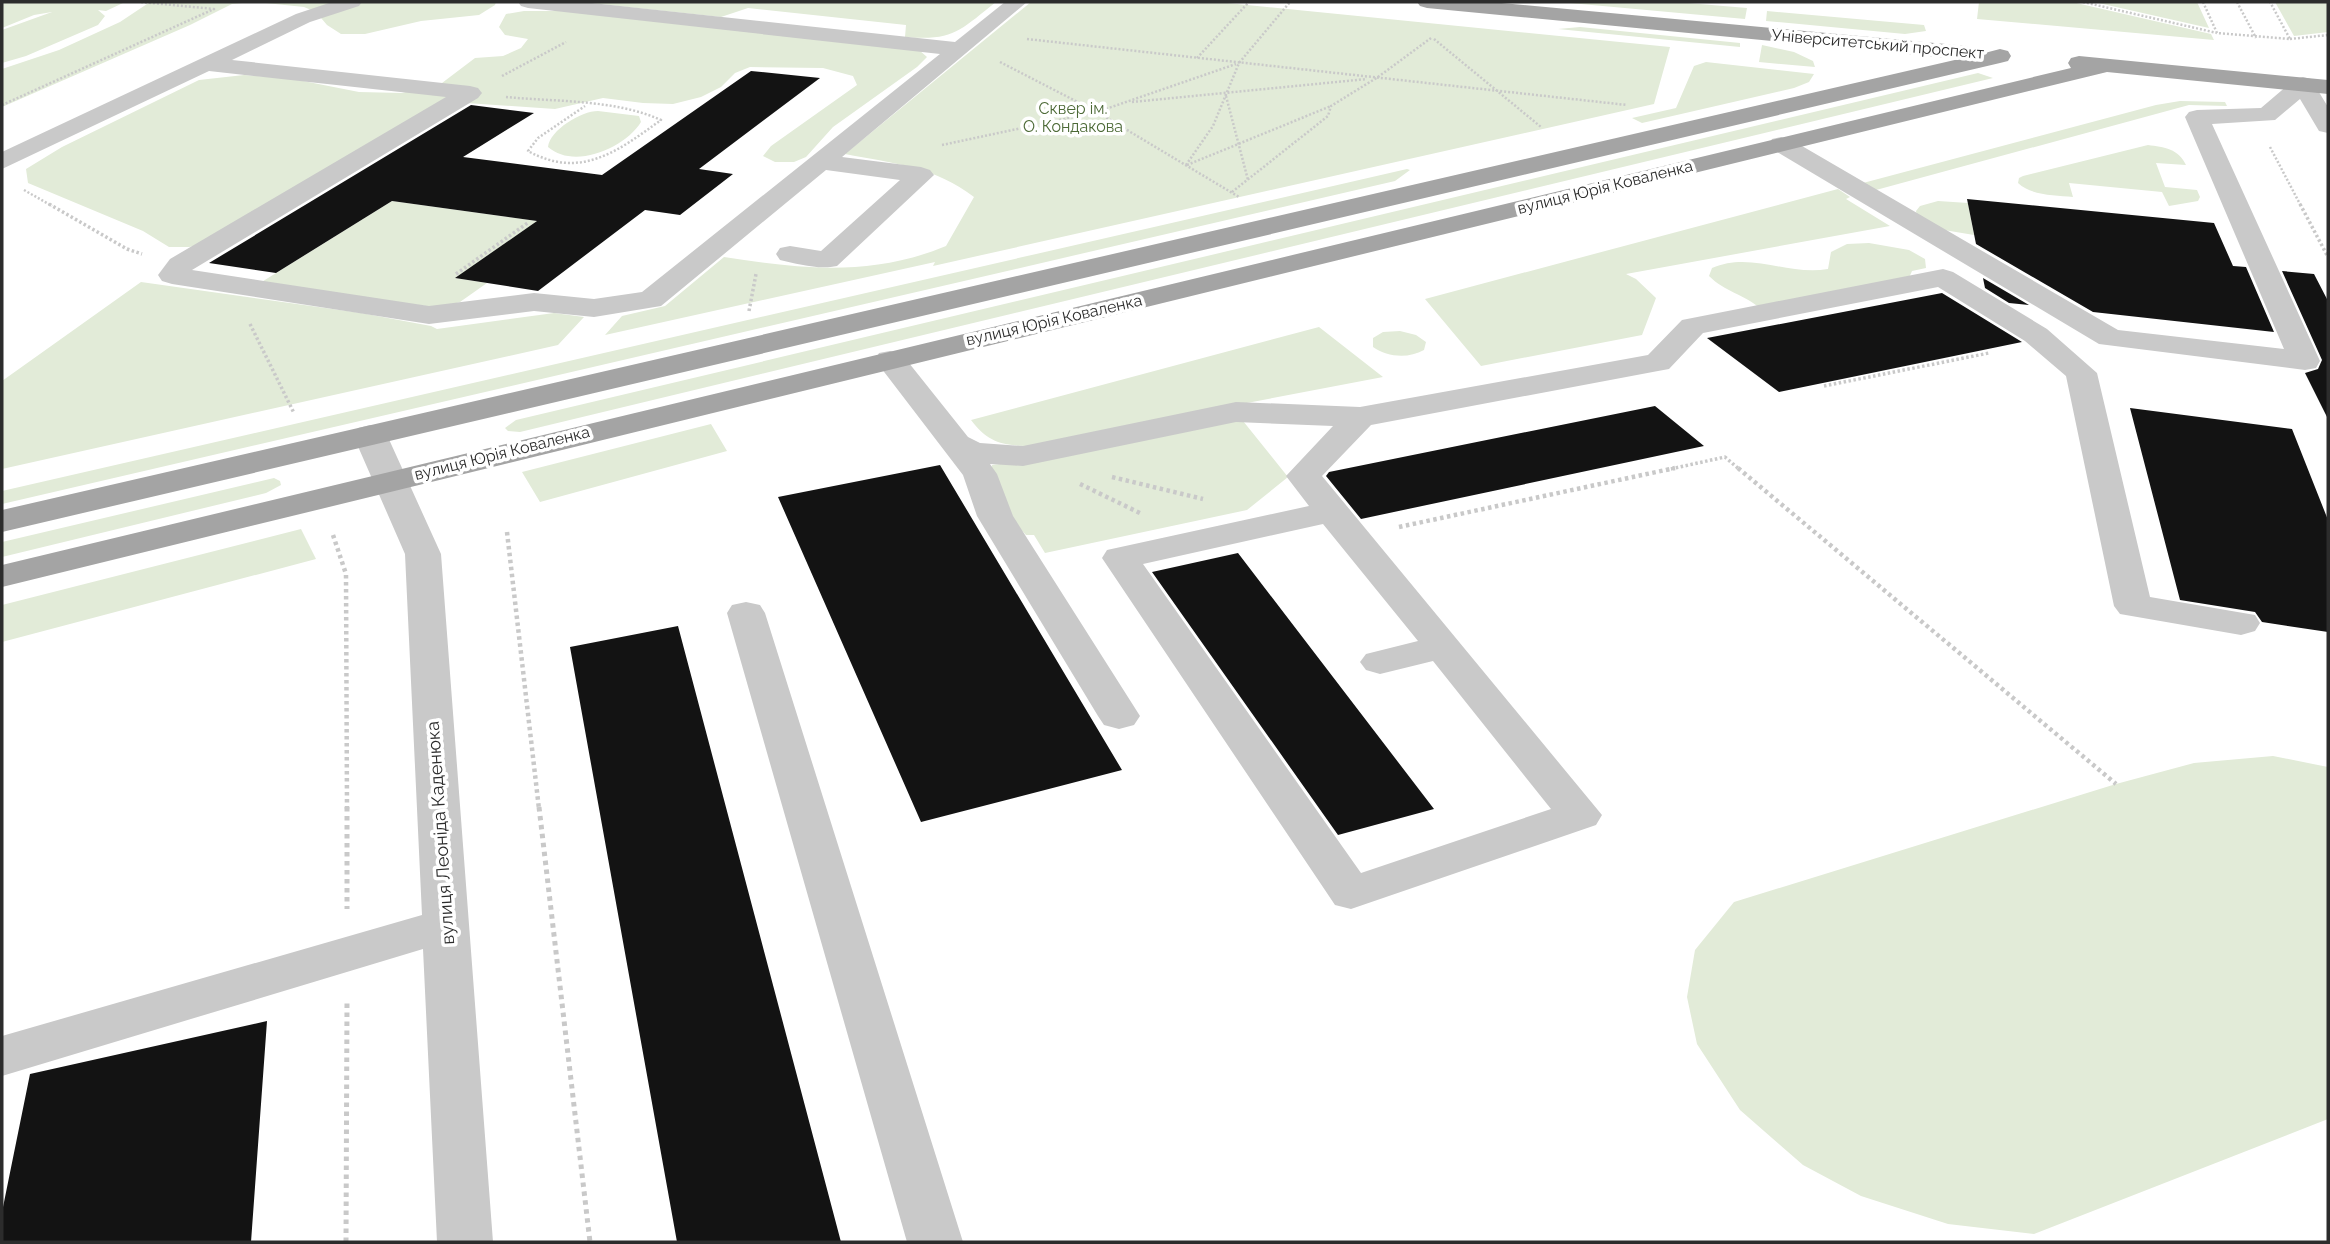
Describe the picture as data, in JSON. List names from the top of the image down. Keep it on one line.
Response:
{"streets":{"main road":["Університетський проспект","вулиця Юрія Коваленка"],"street":["вулиця Леоніда Каденюка"]},"crossings":[["Університетський проспект","вулиця Юрія Коваленка"],["вулиця Юрія Коваленка","вулиця Леоніда Каденюка"]],"parks":["Сквер ім. О. Кондакова"]}
